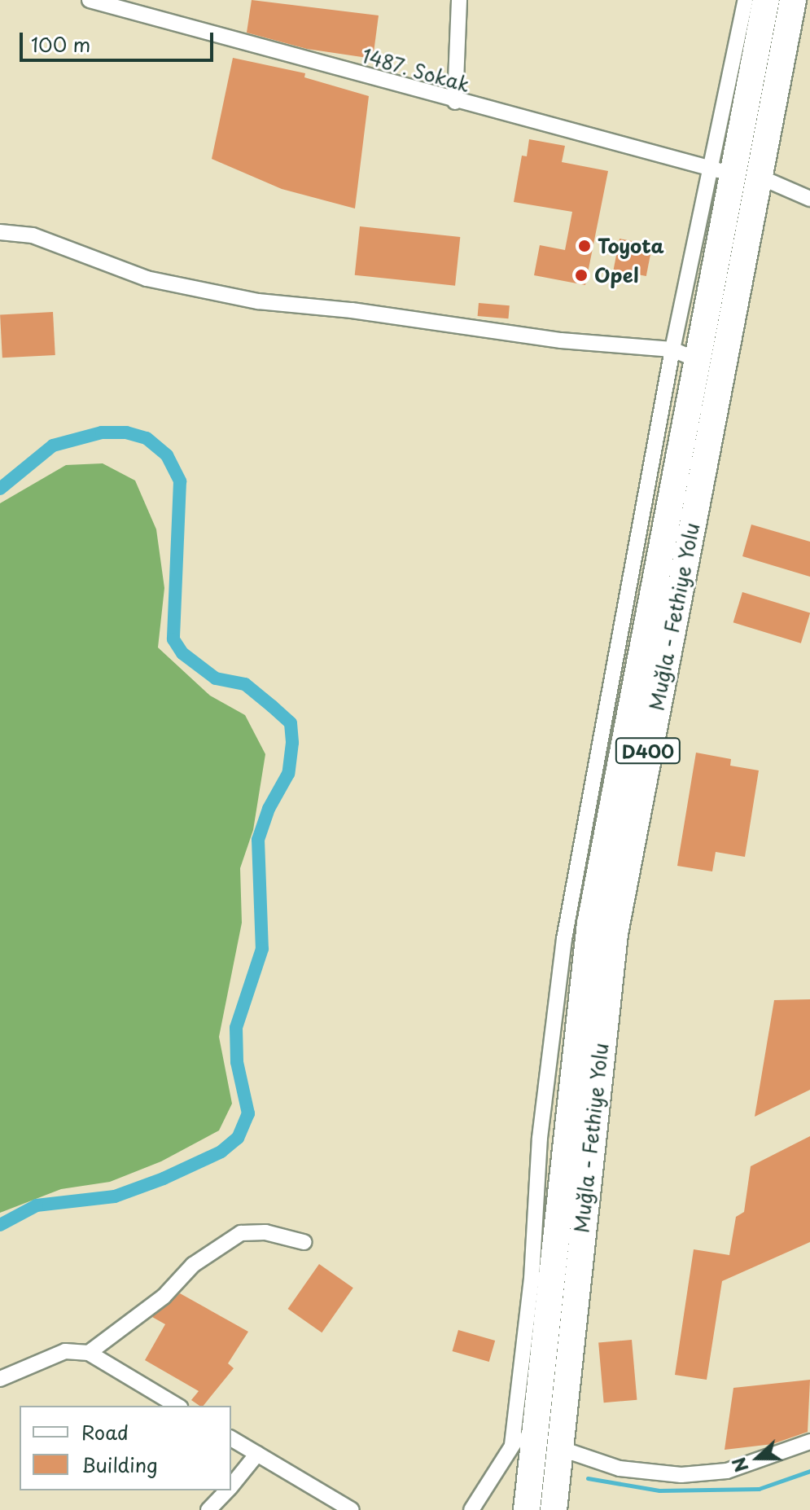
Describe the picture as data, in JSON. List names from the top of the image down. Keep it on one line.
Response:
{"streets":{"highway":["Muğla - Fethiye Yolu","D400"],"street":["1487. Sokak"]},"crossings":[["1487. Sokak","Muğla - Fethiye Yolu"]],"places":["Toyota","Opel"],"legend":["Road","Building"],"scale_bar":"100 m","north":"left"}
